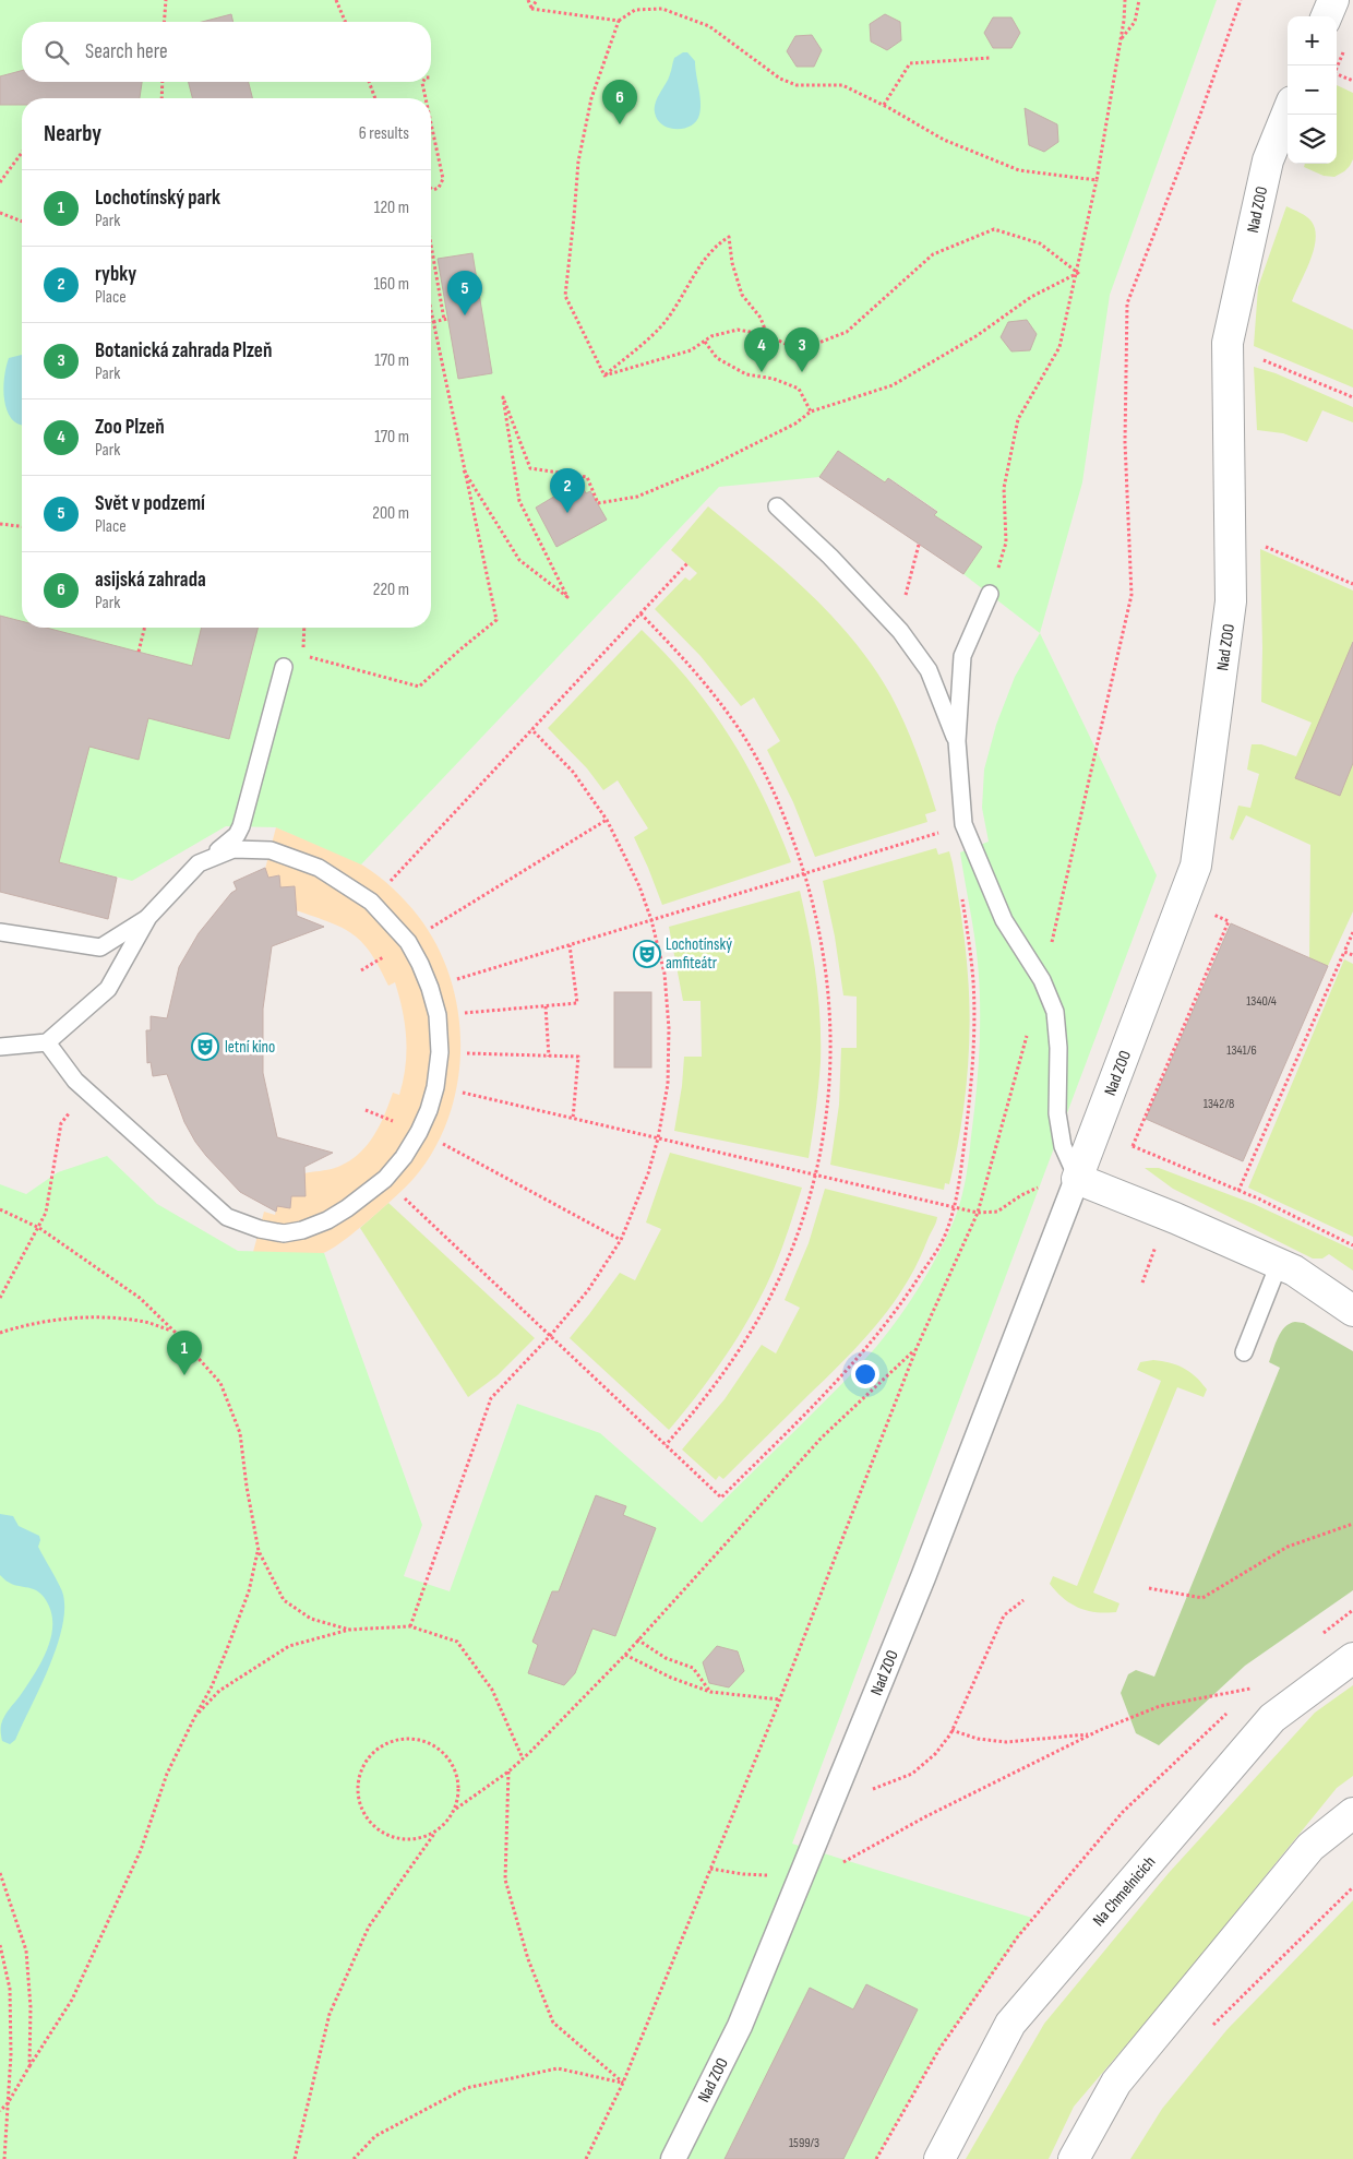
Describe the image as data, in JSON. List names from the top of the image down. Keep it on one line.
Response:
{"streets":{"street":["Nad ZOO","Na Chmelnicích"]},"places":{"theatre":["Lochotínský amfiteátr","letní kino"]},"house_numbers":["1340/4","1341/6","1342/8","1599/3"],"page":{"map_buttons":["+","−"],"search":"Search here","pins":["6","5","3","4","2","1"],"heading":["Nearby","6 results"],"list":[{"mark":"1","name":"Lochotínský park","note":"Park","value":"120 m"},{"mark":"2","name":"rybky","note":"Place","value":"160 m"},{"mark":"3","name":"Botanická zahrada Plzeň","note":"Park","value":"170 m"},{"mark":"4","name":"Zoo Plzeň","note":"Park","value":"170 m"},{"mark":"5","name":"Svět v podzemí","note":"Place","value":"200 m"},{"mark":"6","name":"asijská zahrada","note":"Park","value":"220 m"}]}}
